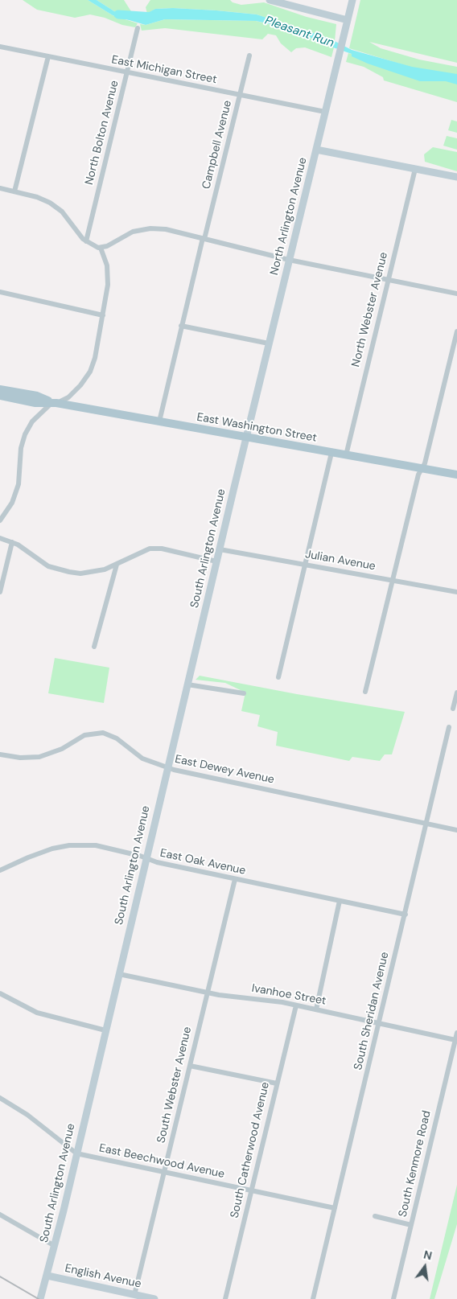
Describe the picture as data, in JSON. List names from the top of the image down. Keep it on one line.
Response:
{"streets":{"main road":["North Arlington Avenue","East Washington Street","South Arlington Avenue","English Avenue"],"street":["East Michigan Street","North Bolton Avenue","Campbell Avenue","North Webster Avenue","Julian Avenue","East Dewey Avenue","East Oak Avenue","Ivanhoe Street","South Sheridan Avenue","South Webster Avenue","South Catherwood Avenue","East Beechwood Avenue","South Kenmore Road"]},"crossings":[["East Michigan Street","North Bolton Avenue"],["East Michigan Street","Campbell Avenue"],["East Michigan Street","North Arlington Avenue"],["Campbell Avenue","East Washington Street"],["North Arlington Avenue","East Washington Street"],["North Arlington Avenue","South Arlington Avenue"],["North Webster Avenue","East Washington Street"],["East Washington Street","South Arlington Avenue"],["South Arlington Avenue","Julian Avenue"],["South Arlington Avenue","East Dewey Avenue"],["South Arlington Avenue","East Oak Avenue"],["South Arlington Avenue","Ivanhoe Street"],["South Arlington Avenue","East Beechwood Avenue"],["South Arlington Avenue","English Avenue"],["East Dewey Avenue","South Sheridan Avenue"],["East Oak Avenue","South Sheridan Avenue"],["East Oak Avenue","South Webster Avenue"],["Ivanhoe Street","South Sheridan Avenue"],["Ivanhoe Street","South Webster Avenue"],["Ivanhoe Street","South Catherwood Avenue"],["Ivanhoe Street","South Kenmore Road"],["South Sheridan Avenue","East Beechwood Avenue"],["South Webster Avenue","East Beechwood Avenue"],["South Webster Avenue","English Avenue"],["South Catherwood Avenue","East Beechwood Avenue"]],"water":["Pleasant Run"],"north":"top"}
